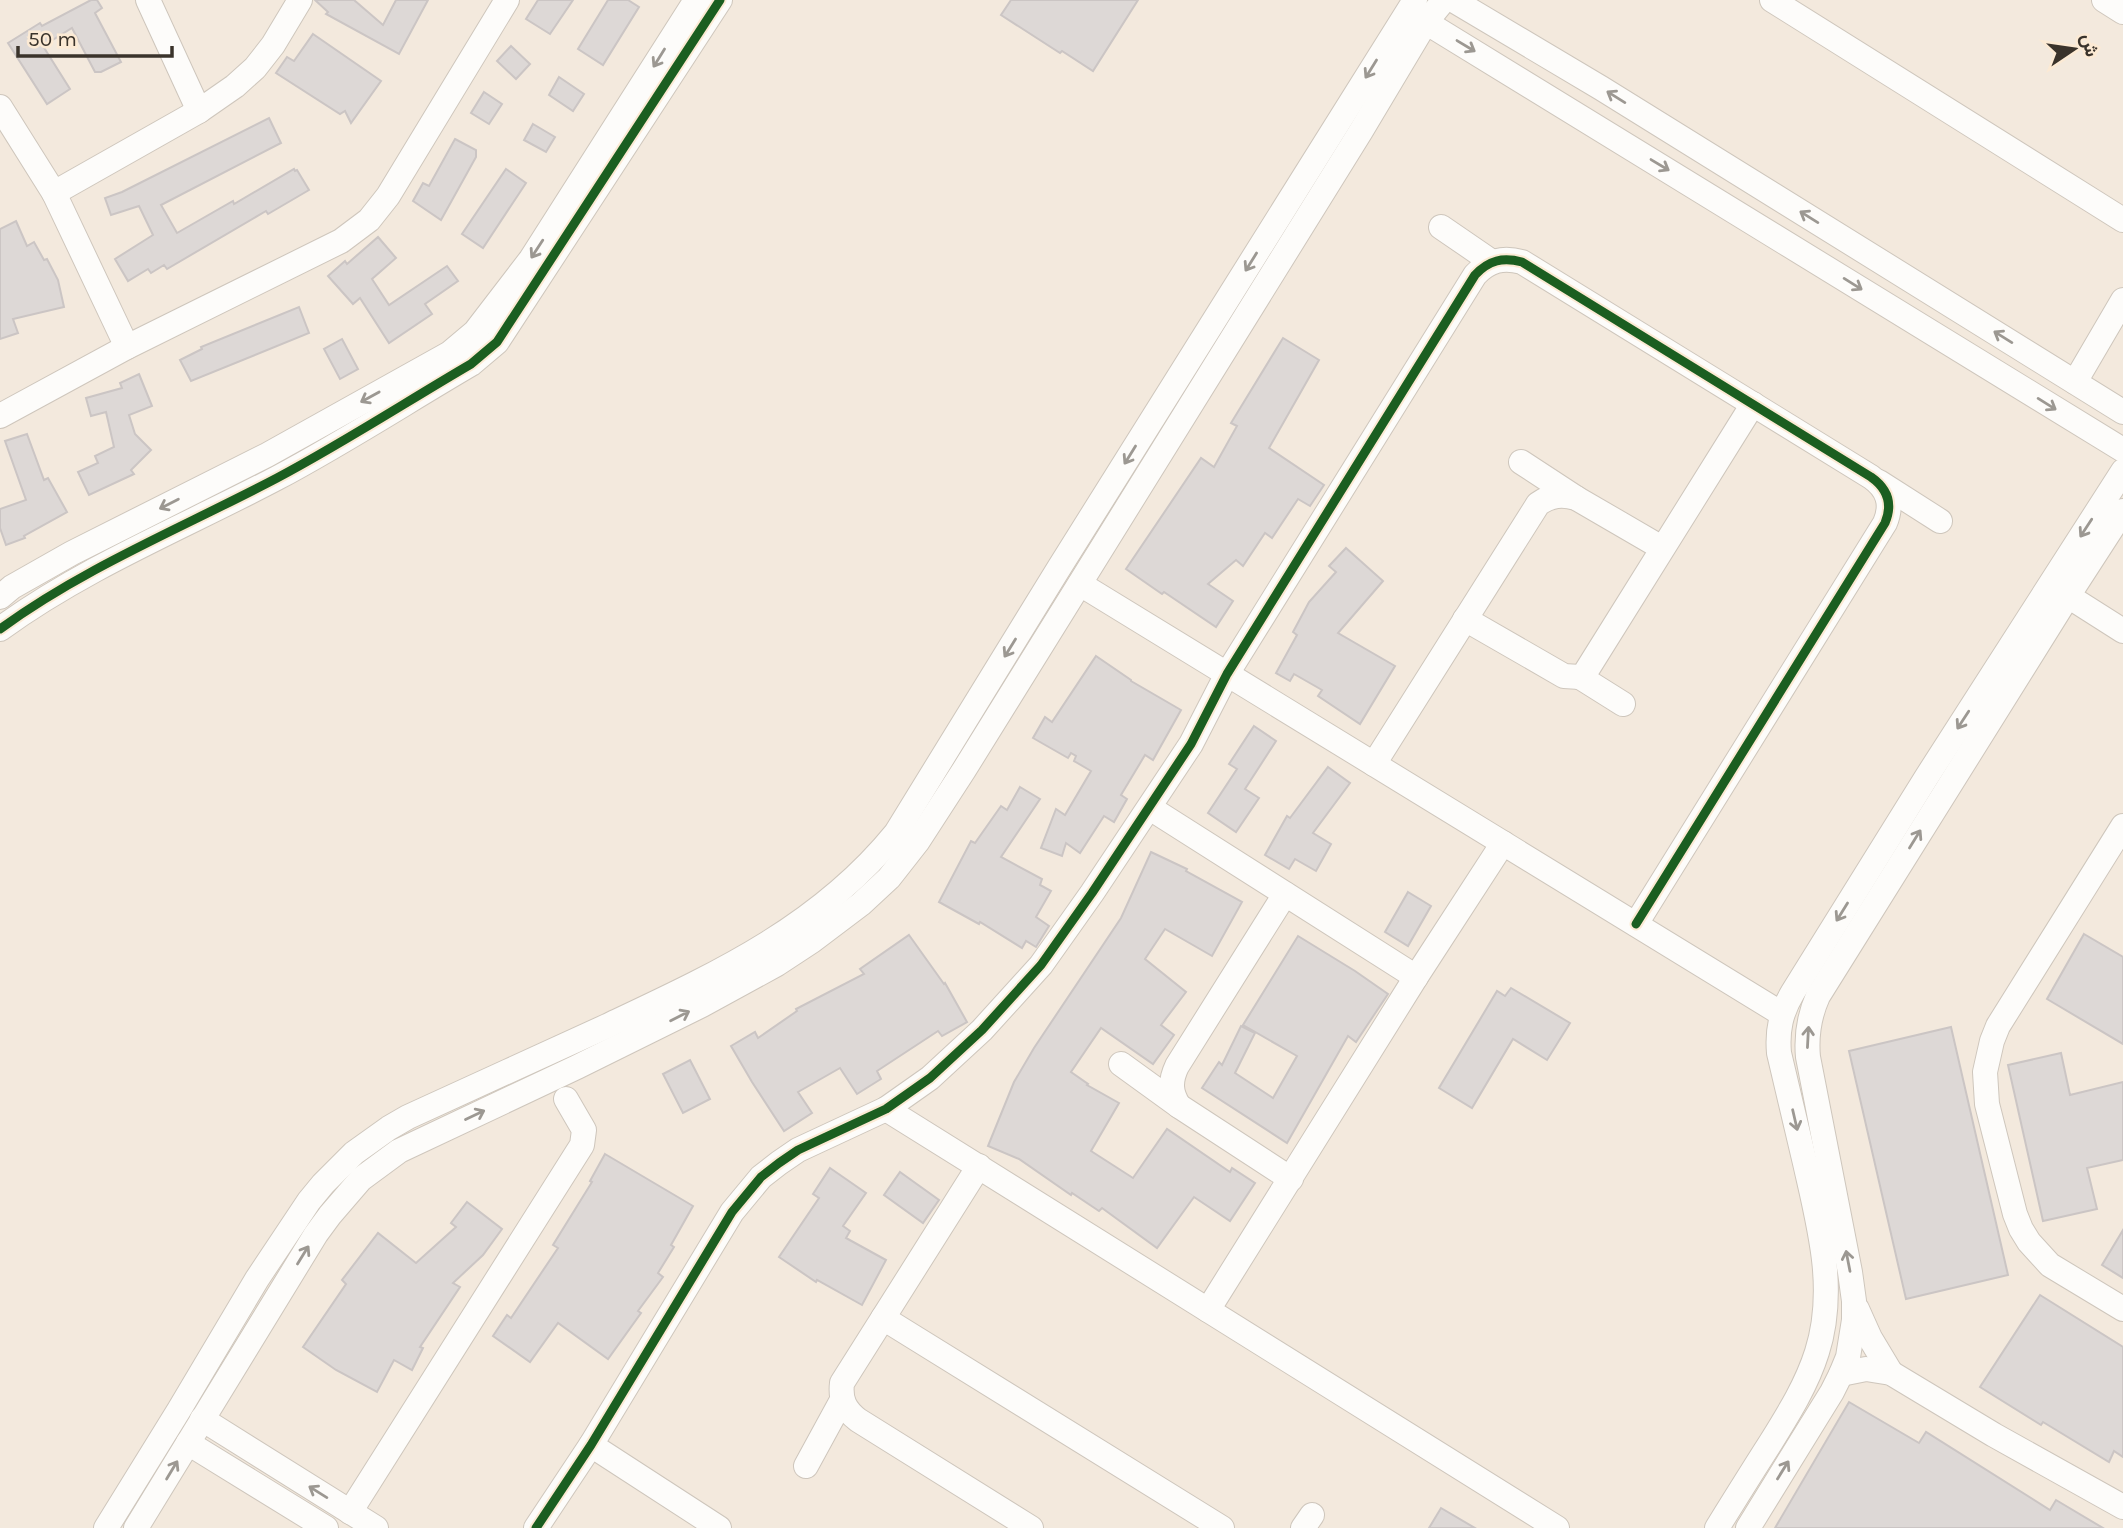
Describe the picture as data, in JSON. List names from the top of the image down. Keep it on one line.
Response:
{"scale_bar":"50 m","north":"right"}
